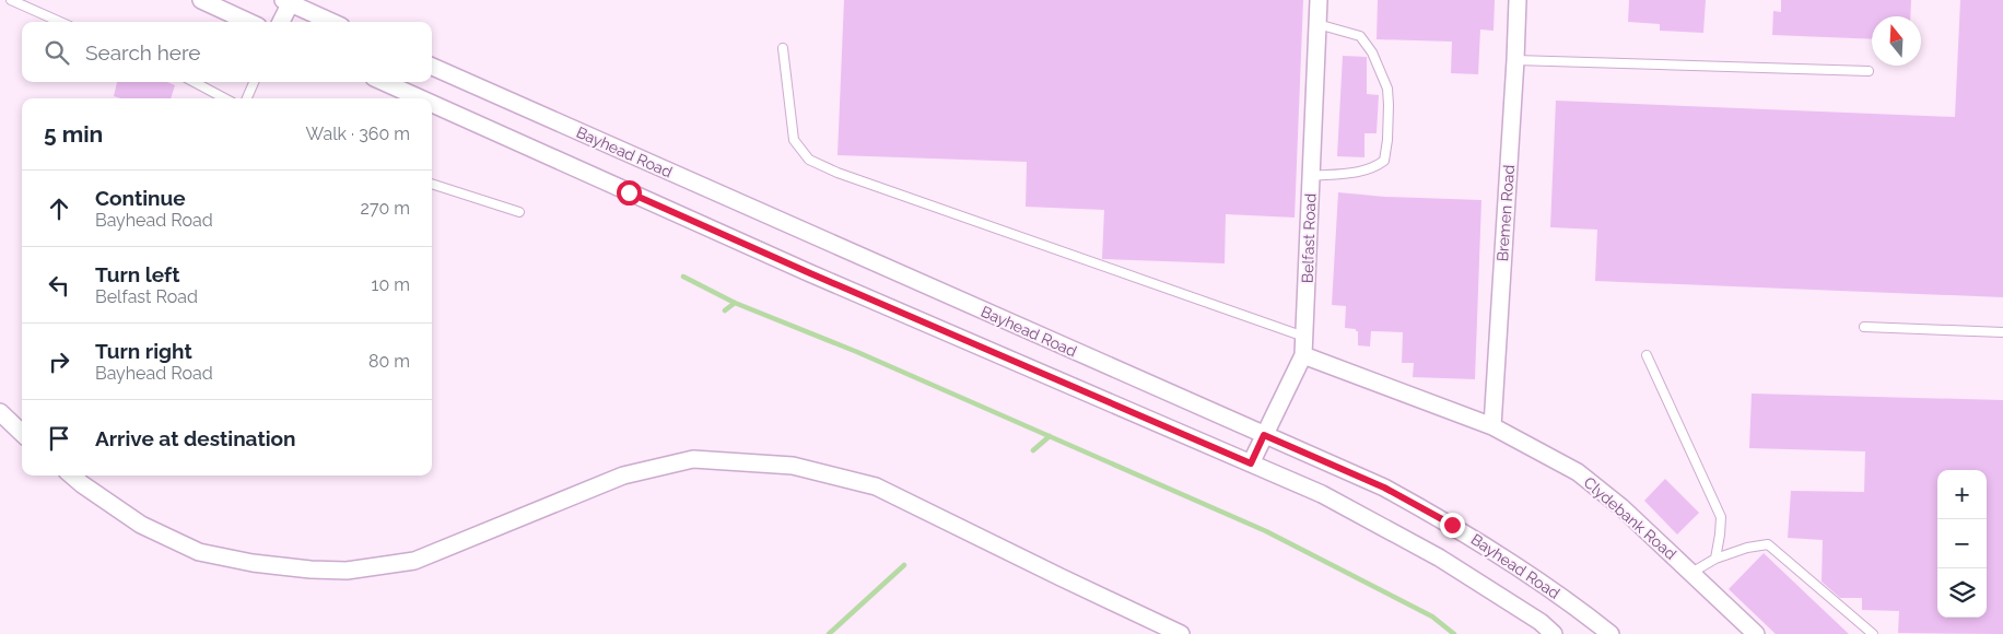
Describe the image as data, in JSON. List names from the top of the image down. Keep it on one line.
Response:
{"streets":{"street":["Bayhead Road","Bremen Road","Belfast Road","Clydebank Road"]},"crossings":[["Bayhead Road","Belfast Road"],["Bremen Road","Clydebank Road"],["Belfast Road","Clydebank Road"]],"north":"top","page":{"search":"Search here","heading":["5 min","Walk · 360 m"],"list":[["Continue","Bayhead Road","270 m"],["Turn left","Belfast Road","10 m"],["Turn right","Bayhead Road","80 m"],"Arrive at destination"],"map_buttons":["+","−"]}}
